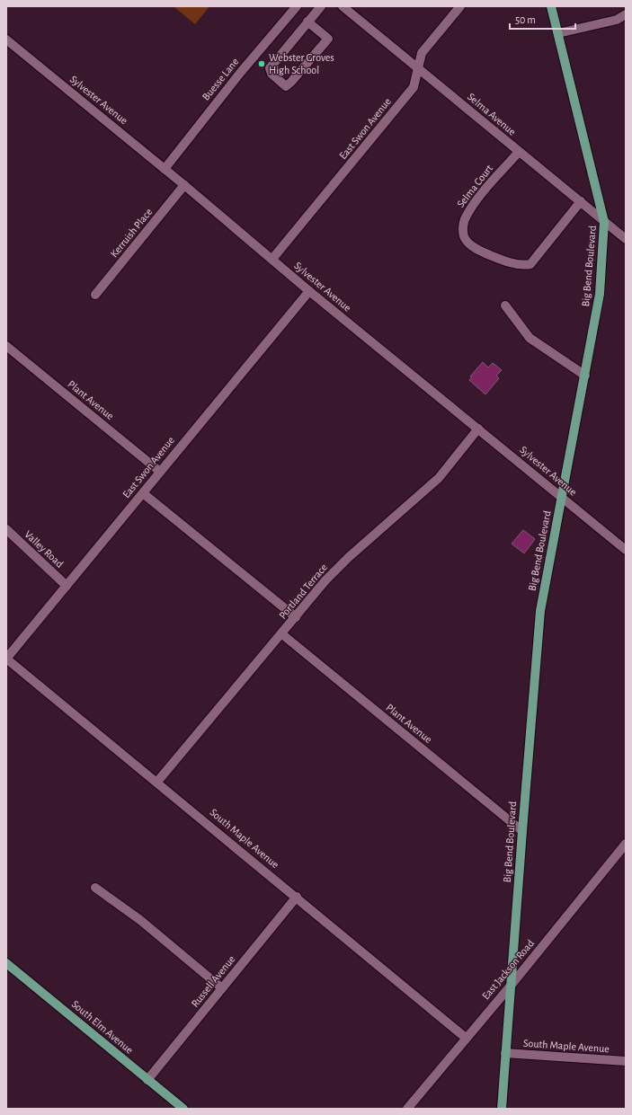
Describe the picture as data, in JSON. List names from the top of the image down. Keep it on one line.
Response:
{"streets":{"main road":["Big Bend Boulevard","South Elm Avenue"],"street":["Buesse Lane","Sylvester Avenue","Selma Avenue","East Swon Avenue","Selma Court","Kerruish Place","Plant Avenue","Valley Road","Portland Terrace","South Maple Avenue","East Jackson Road","Russell Avenue"]},"crossings":[["Buesse Lane","Sylvester Avenue"],["Sylvester Avenue","East Swon Avenue"],["Sylvester Avenue","Kerruish Place"],["Sylvester Avenue","Big Bend Boulevard"],["Sylvester Avenue","Portland Terrace"],["Selma Avenue","East Swon Avenue"],["Selma Avenue","Selma Court"],["Selma Avenue","Big Bend Boulevard"],["East Swon Avenue","Plant Avenue"],["East Swon Avenue","Valley Road"],["East Swon Avenue","South Maple Avenue"],["Big Bend Boulevard","Plant Avenue"],["Big Bend Boulevard","South Maple Avenue"],["Big Bend Boulevard","East Jackson Road"],["Plant Avenue","Portland Terrace"],["Portland Terrace","South Maple Avenue"],["South Maple Avenue","East Jackson Road"],["South Maple Avenue","Russell Avenue"],["Russell Avenue","South Elm Avenue"]],"places":["Webster Groves High School"],"scale_bar":"50 m"}
